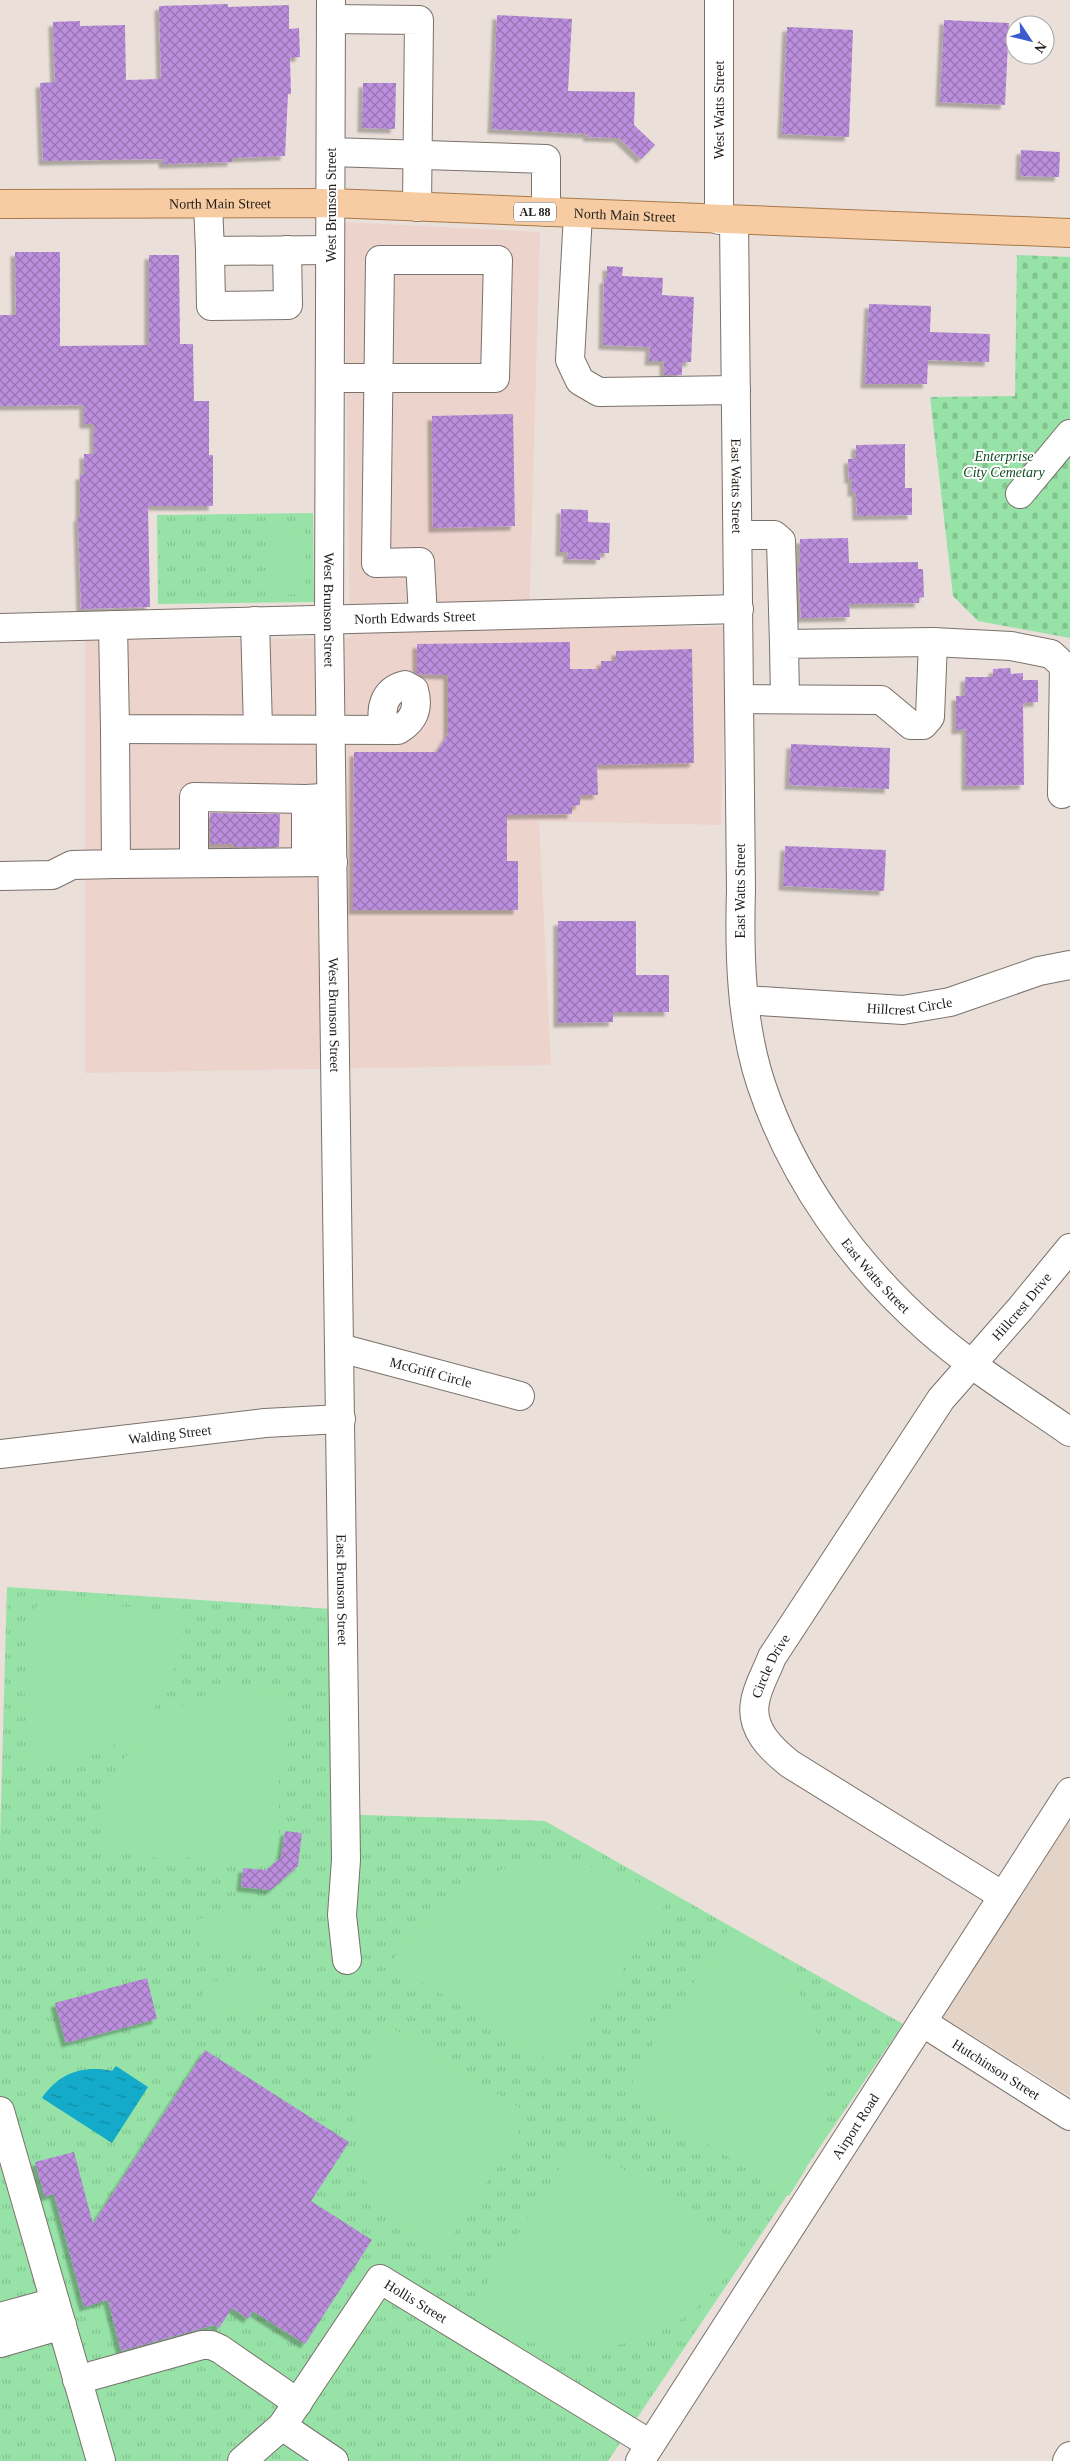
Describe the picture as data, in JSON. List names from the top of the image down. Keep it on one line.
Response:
{"streets":{"main road":["North Main Street","AL 88"],"street":["West Watts Street","West Brunson Street","East Watts Street","North Edwards Street","Hillcrest Circle","Hillcrest Drive","McGriff Circle","Walding Street","East Brunson Street","Circle Drive","Hutchinson Street","Airport Road","Hollis Street"]},"crossings":[["West Watts Street","North Main Street"],["West Watts Street","East Watts Street"],["North Main Street","West Brunson Street"],["North Main Street","East Watts Street"],["West Brunson Street","North Edwards Street"],["West Brunson Street","East Brunson Street"],["East Watts Street","North Edwards Street"],["East Watts Street","Hillcrest Circle"],["East Watts Street","Hillcrest Drive"],["East Watts Street","Circle Drive"],["Hillcrest Drive","Circle Drive"],["McGriff Circle","East Brunson Street"],["Walding Street","East Brunson Street"],["Circle Drive","Airport Road"],["Hutchinson Street","Airport Road"],["Airport Road","Hollis Street"]],"parks":["Enterprise City Cemetary"],"north":"bottom right"}
